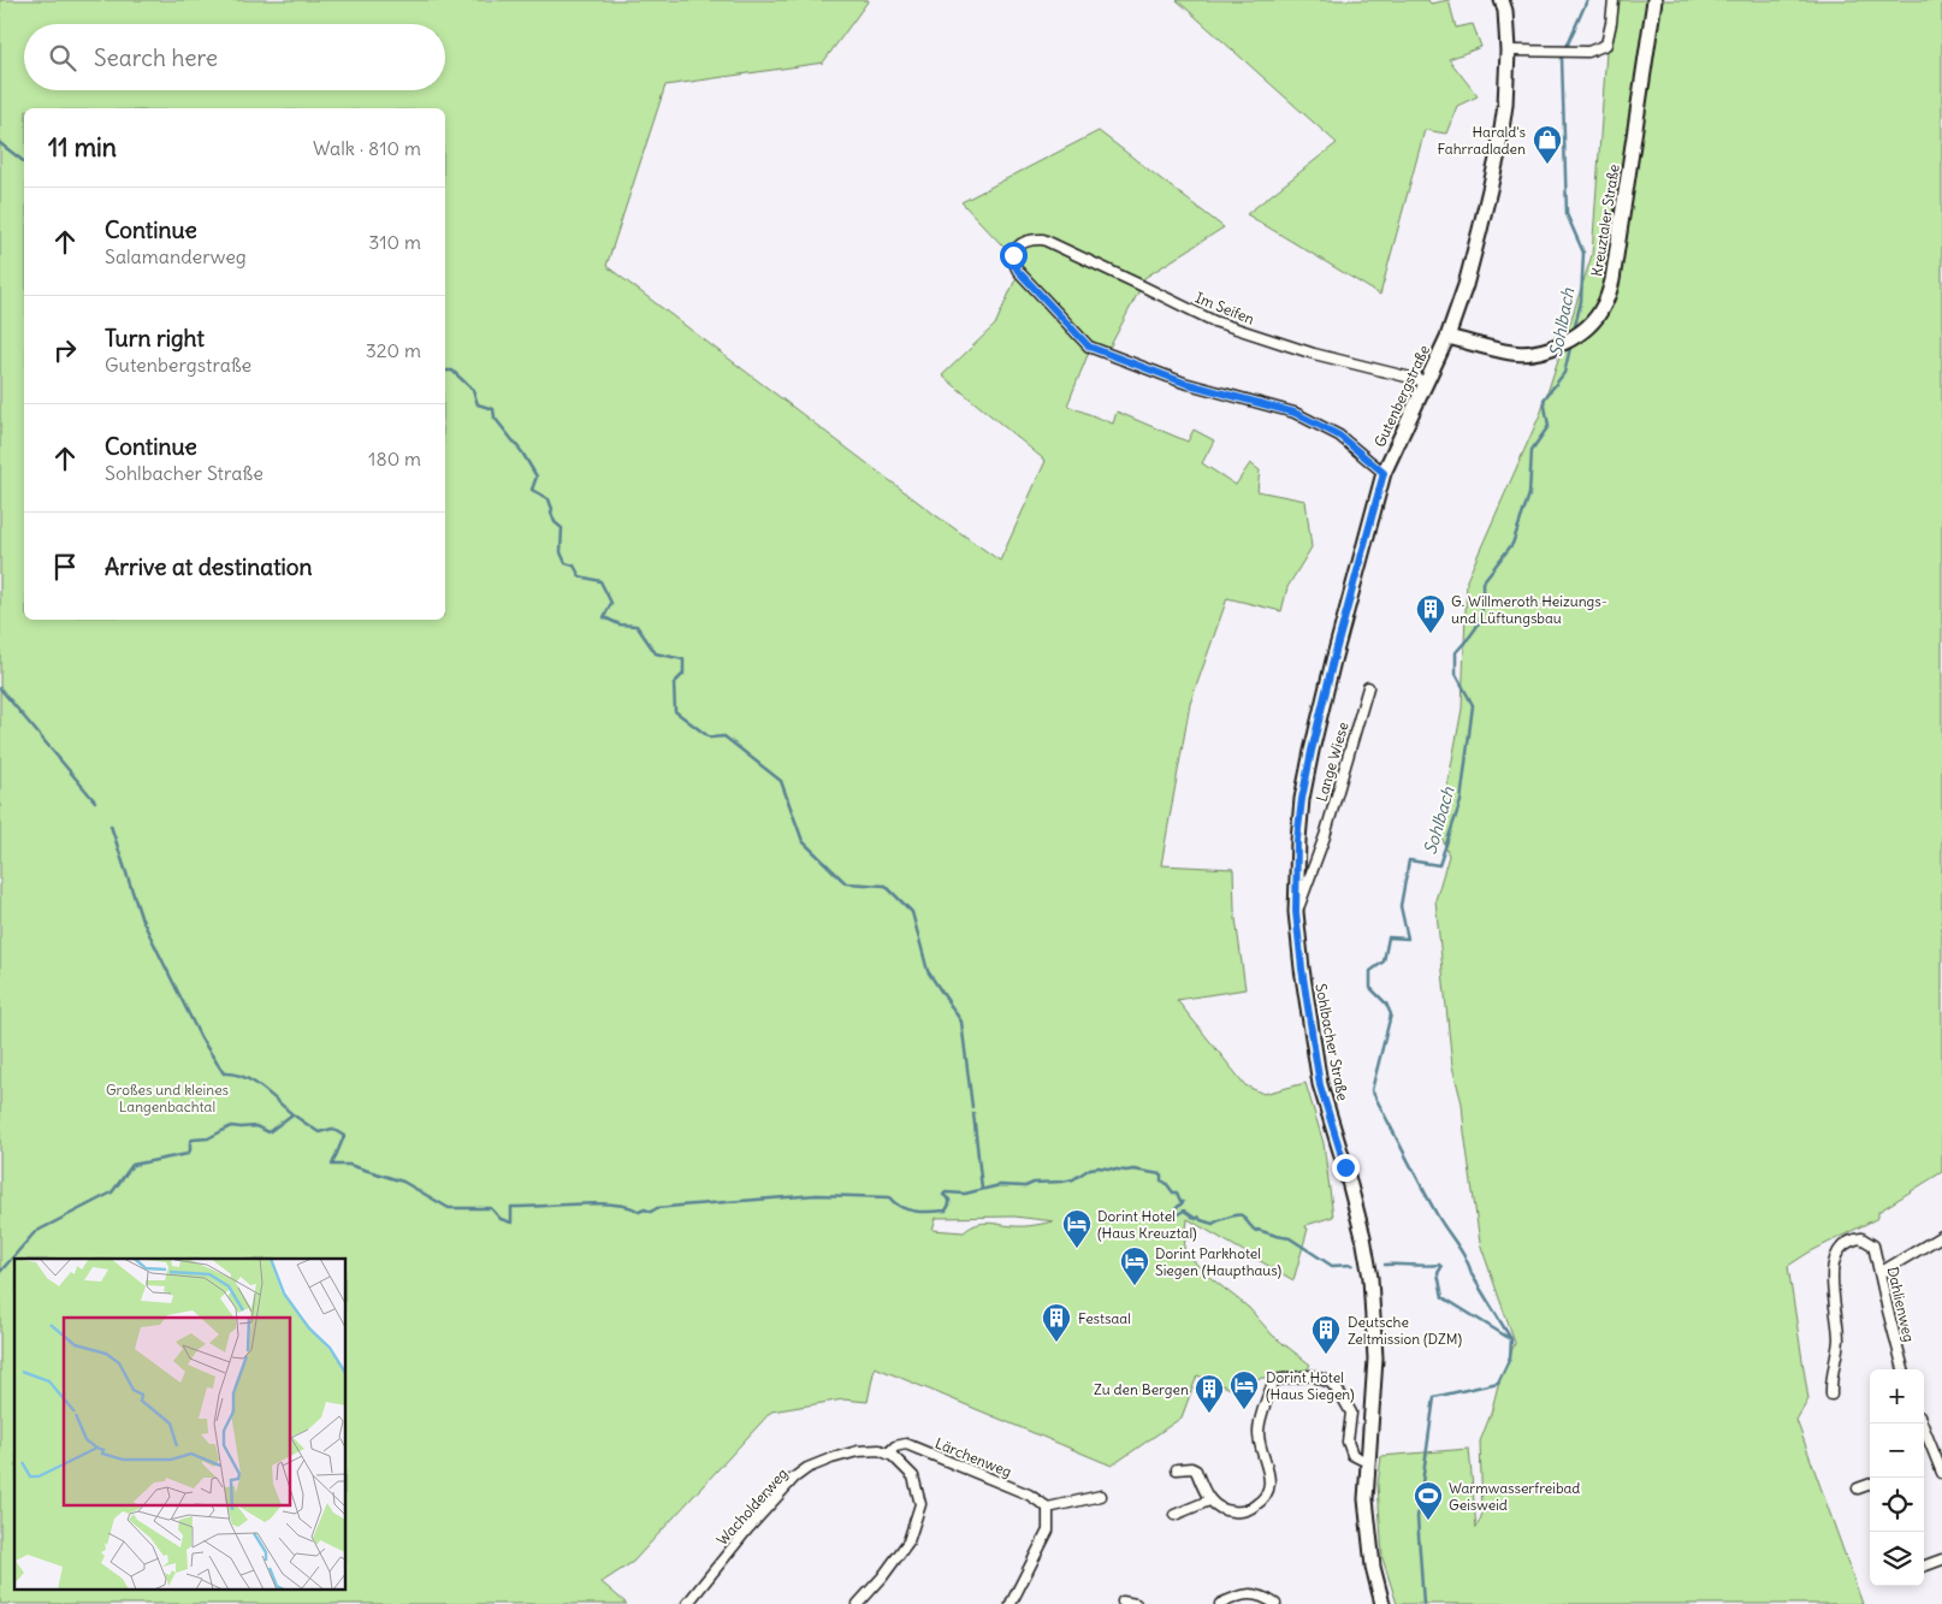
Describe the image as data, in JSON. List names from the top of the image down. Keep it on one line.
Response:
{"streets":{"street":["Kreuztaler Straße","Im Seifen","Gutenbergstraße","Lange Wiese","Sohlbacher Straße","Dahlienweg","Lärchenweg","Wacholderweg"]},"crossings":[["Kreuztaler Straße","Gutenbergstraße"],["Im Seifen","Gutenbergstraße"],["Gutenbergstraße","Lange Wiese"],["Gutenbergstraße","Sohlbacher Straße"],["Lange Wiese","Sohlbacher Straße"],["Lärchenweg","Wacholderweg"]],"water":["Sohlbach"],"parks":["Großes und kleines Langenbachtal"],"places":{"shop":["Harald's Fahrradladen"],"building":["G. Willmeroth Heizungs- und Lüftungsbau","Festsaal","Deutsche Zeltmission (DZM)","Zu den Bergen"],"hotel":["Dorint Hotel (Haus Kreuztal)","Dorint Parkhotel Siegen (Haupthaus)","Dorint Hotel (Haus Siegen)"],"sports":["Warmwasserfreibad Geisweid"]},"page":{"search":"Search here","heading":["11 min","Walk · 810 m"],"list":[["Continue","Salamanderweg","310 m"],["Turn right","Gutenbergstraße","320 m"],["Continue","Sohlbacher Straße","180 m"],"Arrive at destination"],"map_buttons":["+","−"]}}
